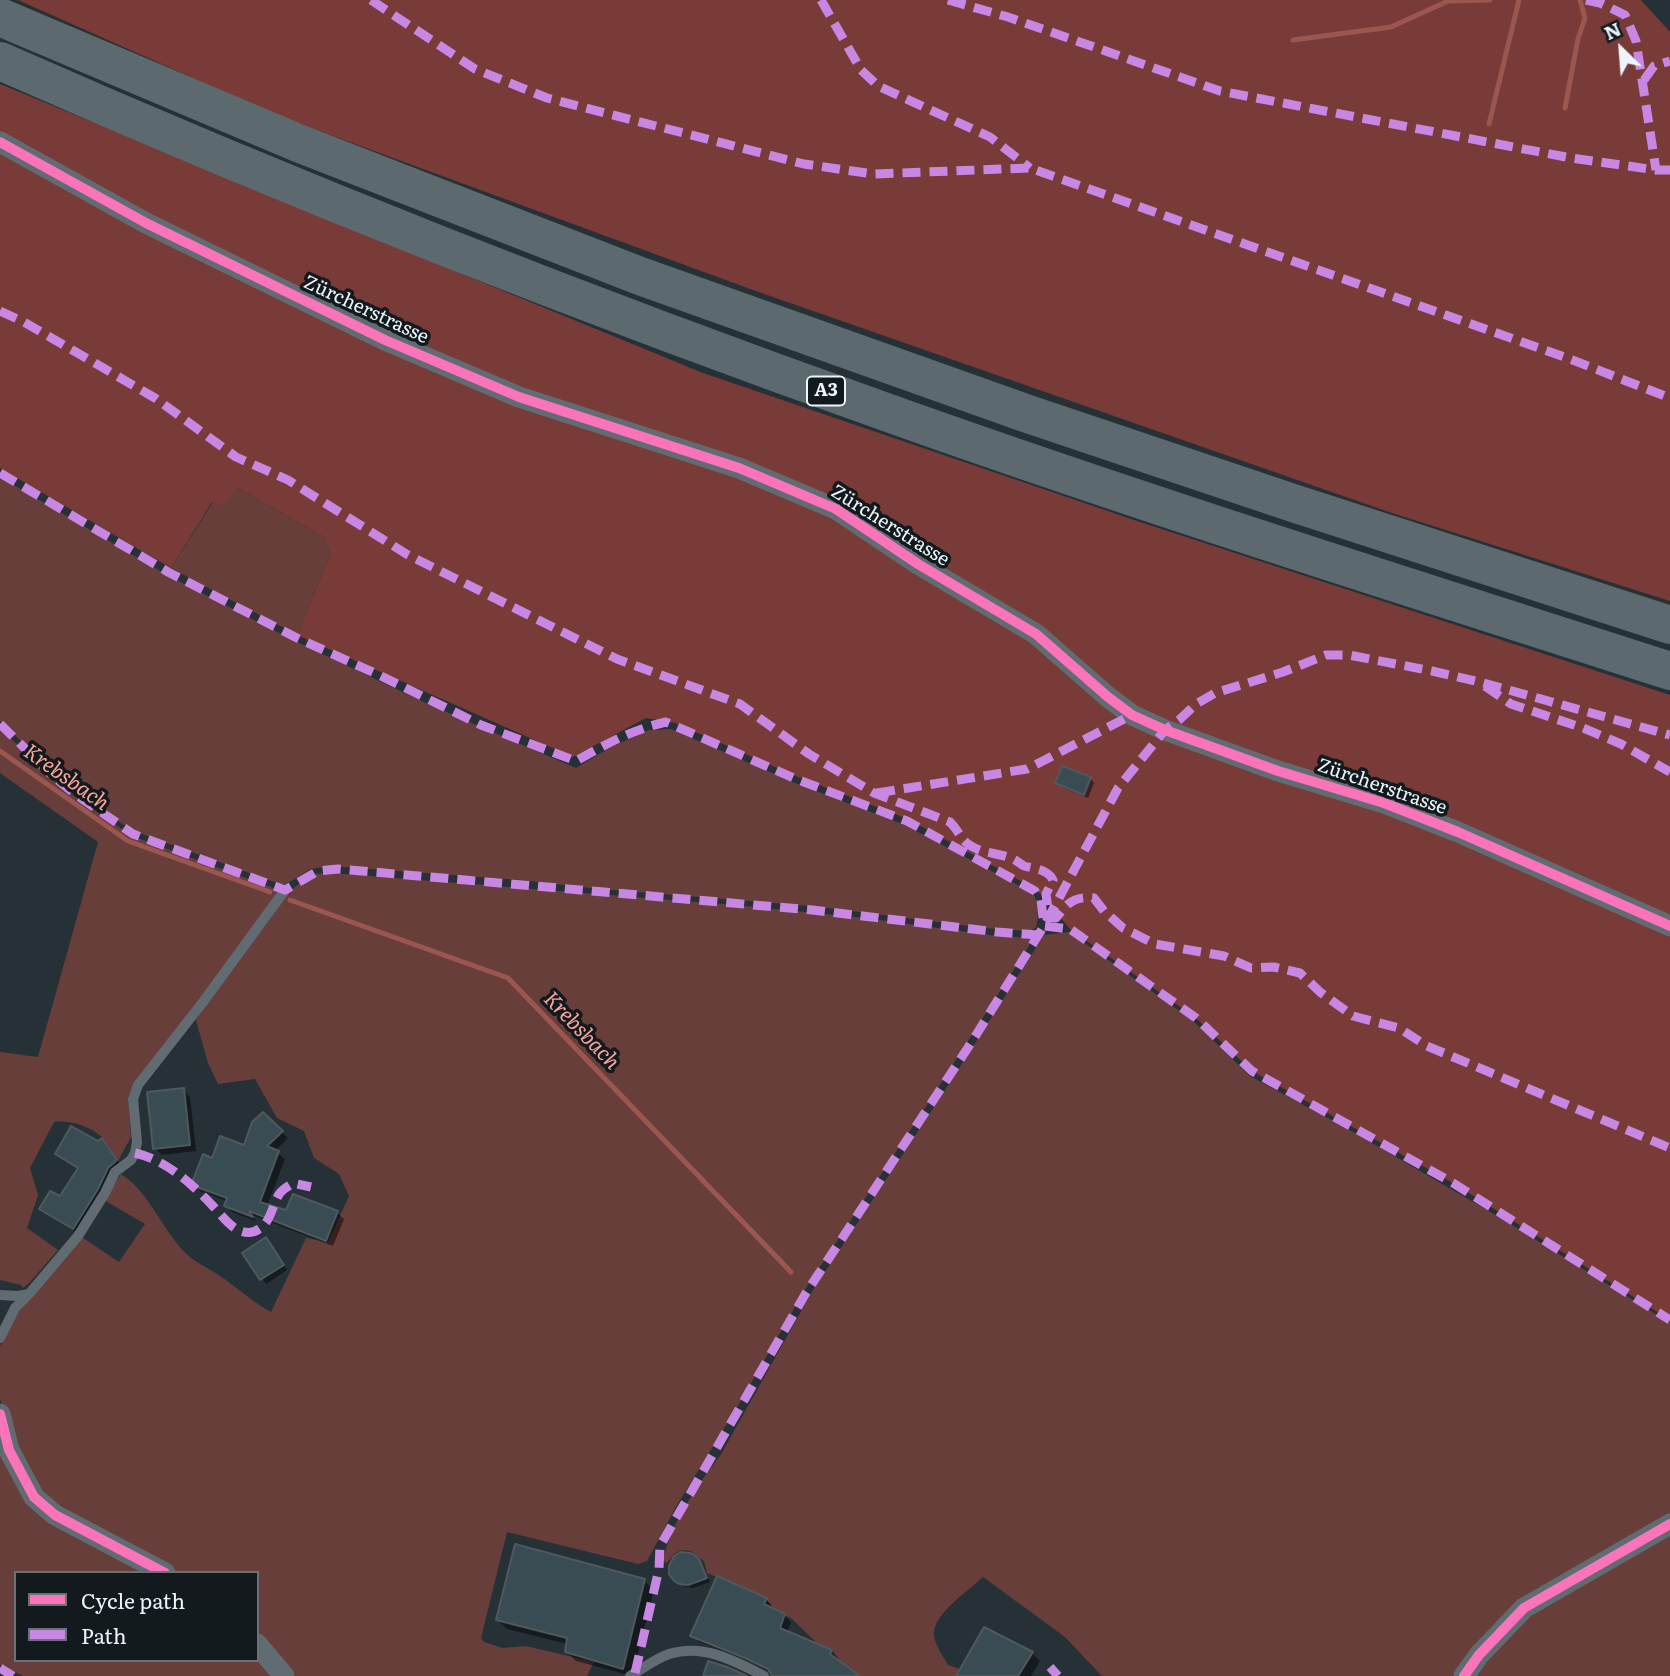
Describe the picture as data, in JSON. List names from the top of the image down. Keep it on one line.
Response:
{"streets":{"highway":["A3"],"street":["Zürcherstrasse"]},"water":["Krebsbach"],"legend":["Cycle path","Path"],"north":"top left"}
